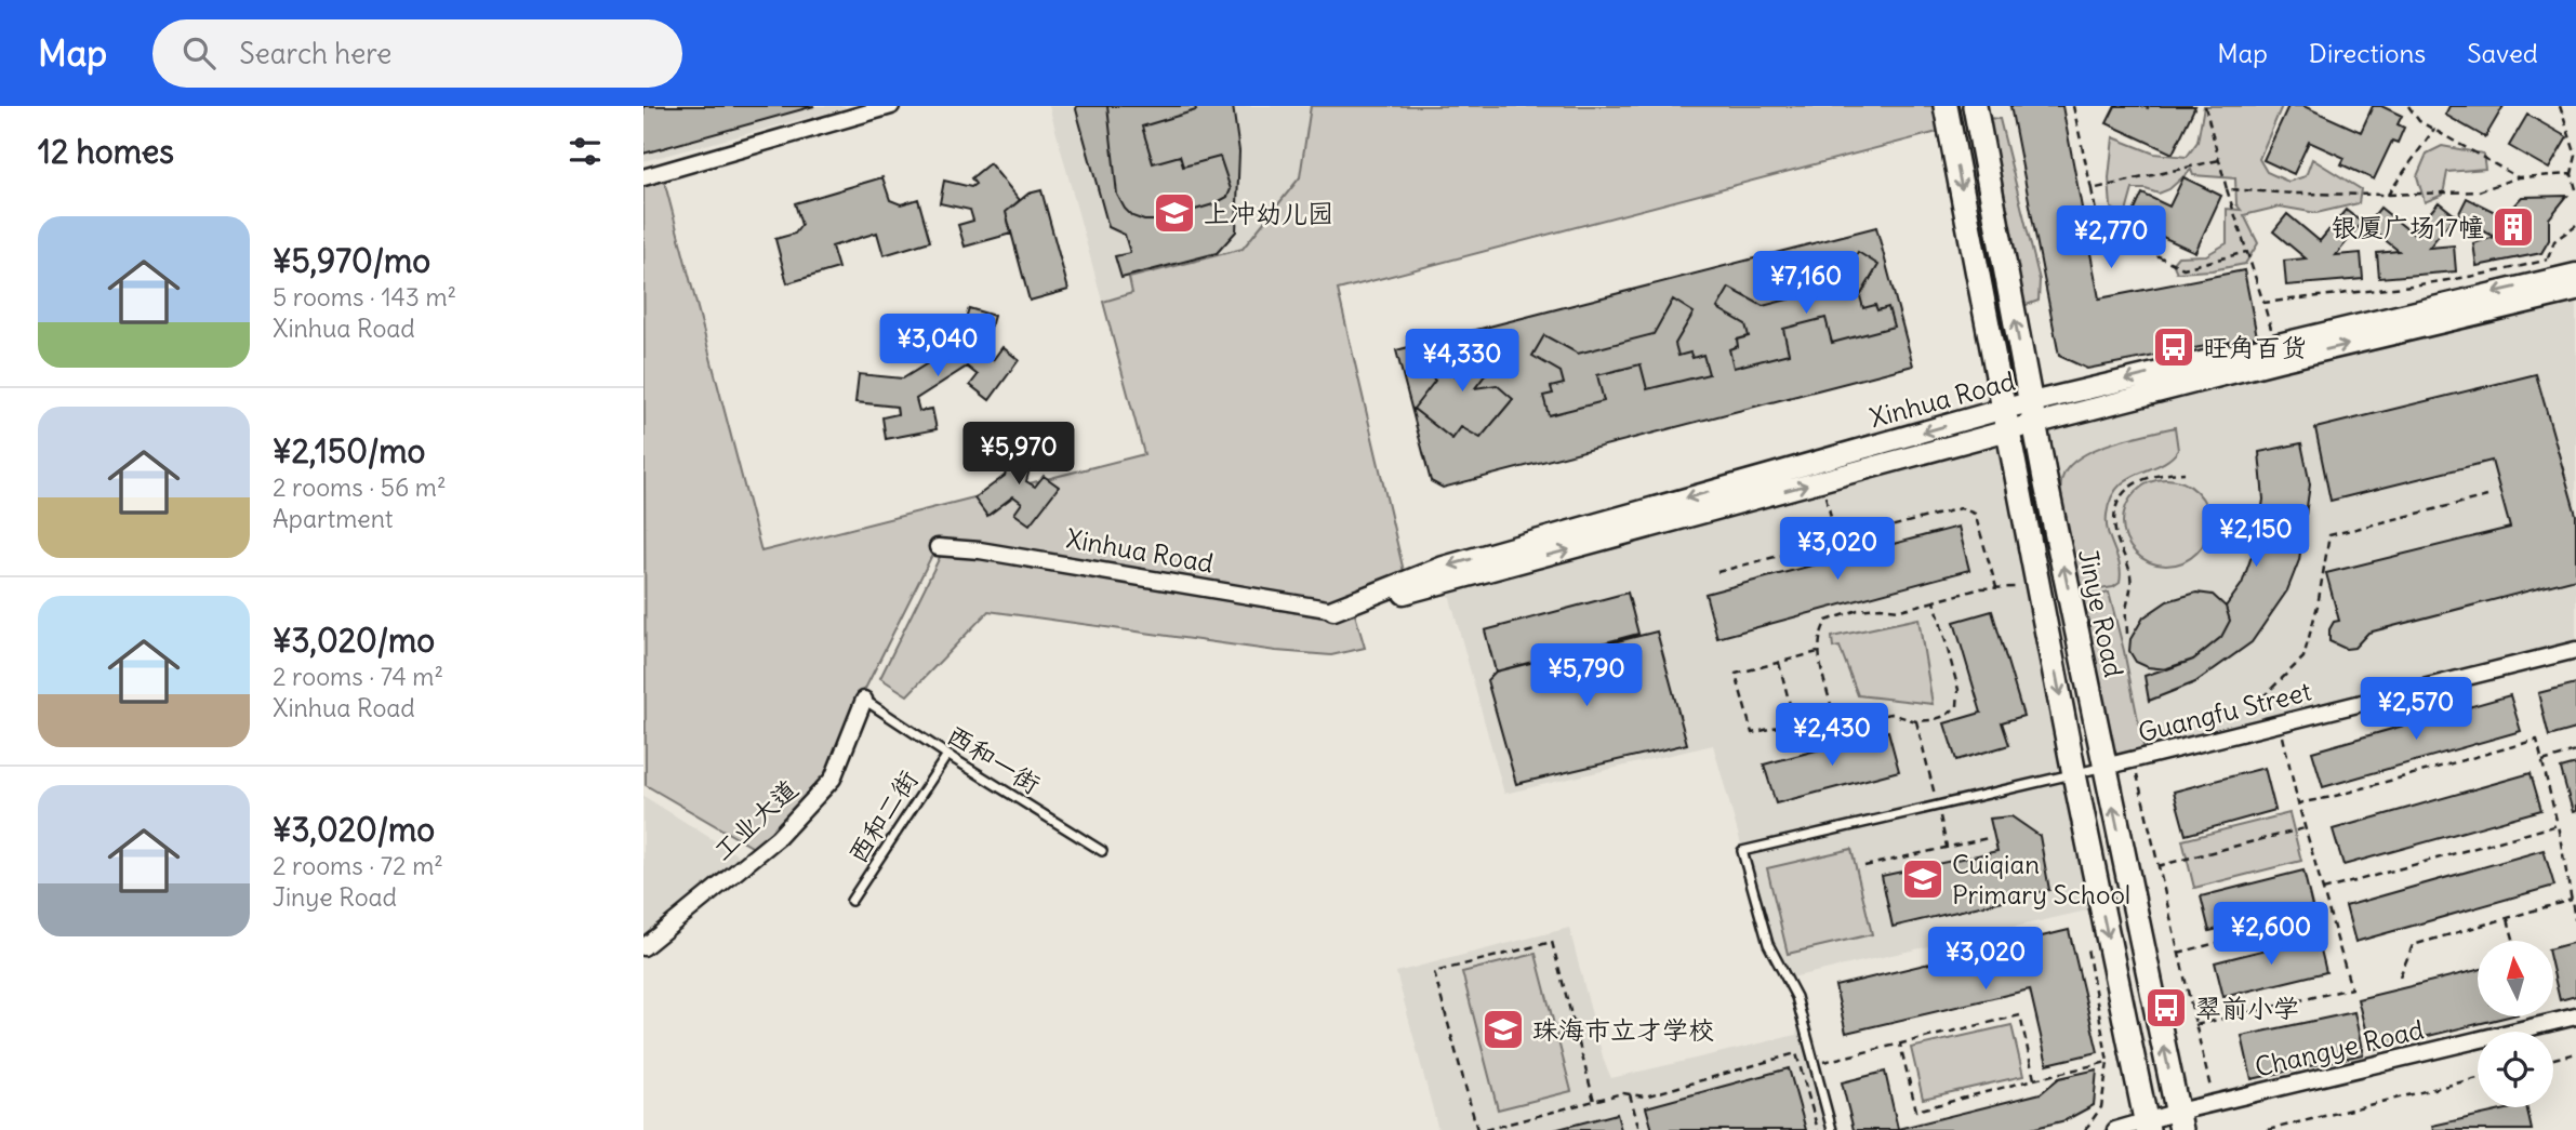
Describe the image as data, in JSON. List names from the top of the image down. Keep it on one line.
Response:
{"streets":{"main road":["Jinye Road"],"street":["Xinhua Road","Guangfu Street","工业大道","Changye Road"],"lane":["西和一街","西和二街"]},"crossings":[["Xinhua Road","Jinye Road"],["Jinye Road","Guangfu Street"],["Jinye Road","Changye Road"],["西和一街","西和二街"],["西和一街","工业大道"]],"places":{"school or university":["上冲幼儿园","Cuiqian Primary School","珠海市立才学校"],"building":["银厦广场17幢"],"bus stop":["旺角百货","翠前小学"]},"north":"top","page":{"header":"Map","search":"Search here","nav":["Map","Directions","Saved"],"heading":"12 homes","list":[{"name":"¥5,970/mo","note":"5 rooms · 143 m² · Xinhua Road"},{"name":"¥2,150/mo","note":"2 rooms · 56 m² · Apartment"},{"name":"¥3,020/mo","note":"2 rooms · 74 m² · Xinhua Road"},{"name":"¥3,020/mo","note":"2 rooms · 72 m² · Jinye Road"}],"price":["¥2,770","¥7,160","¥3,040","¥4,330","¥5,970","¥2,150","¥3,020","¥5,790","¥2,570","¥2,430","¥2,600","¥3,020"]}}
